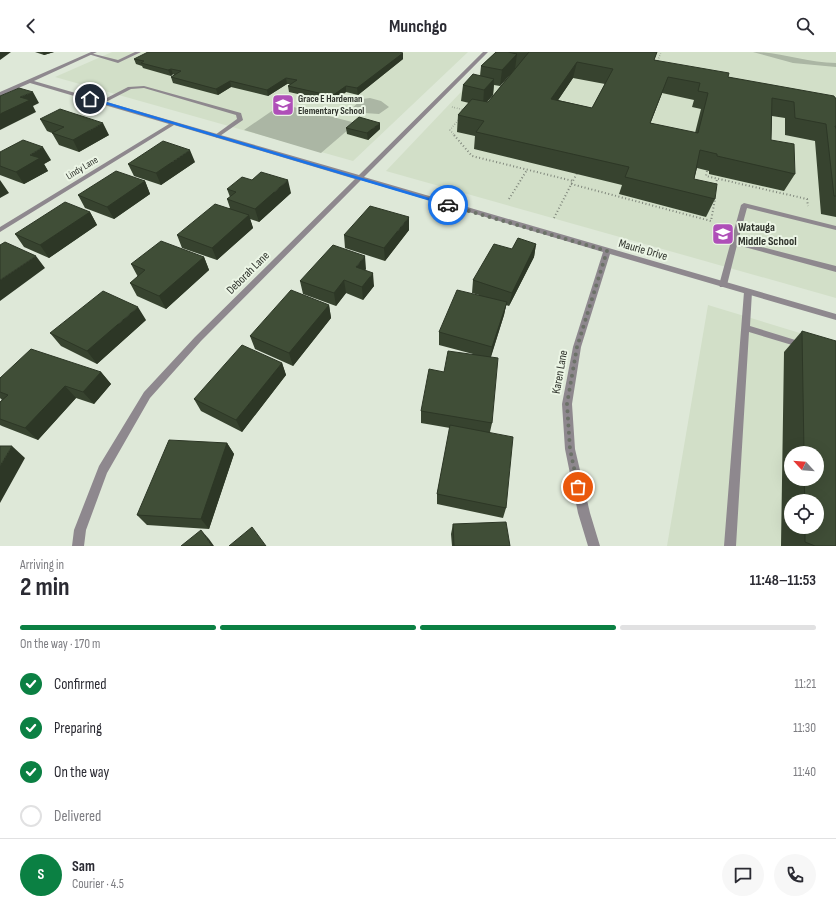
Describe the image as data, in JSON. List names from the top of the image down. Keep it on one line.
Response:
{"streets":{"street":["Lindy Lane","Maurie Drive","Deborah Lane","Karen Lane"]},"crossings":[["Lindy Lane","Maurie Drive"],["Maurie Drive","Deborah Lane"],["Maurie Drive","Karen Lane"]],"places":{"school or university":["Grace E Hardeman Elementary School","Watauga Middle School"]},"north":"top left","page":{"header":"Munchgo","heading":["2 min","Arriving in","11:48–11:53"],"panel":["Sam","Courier · 4.5"],"bar":"On the way · 170 m","list":[["Confirmed","11:21"],["Preparing","11:30"],["On the way","11:40"],"Delivered"],"round":"S"}}
